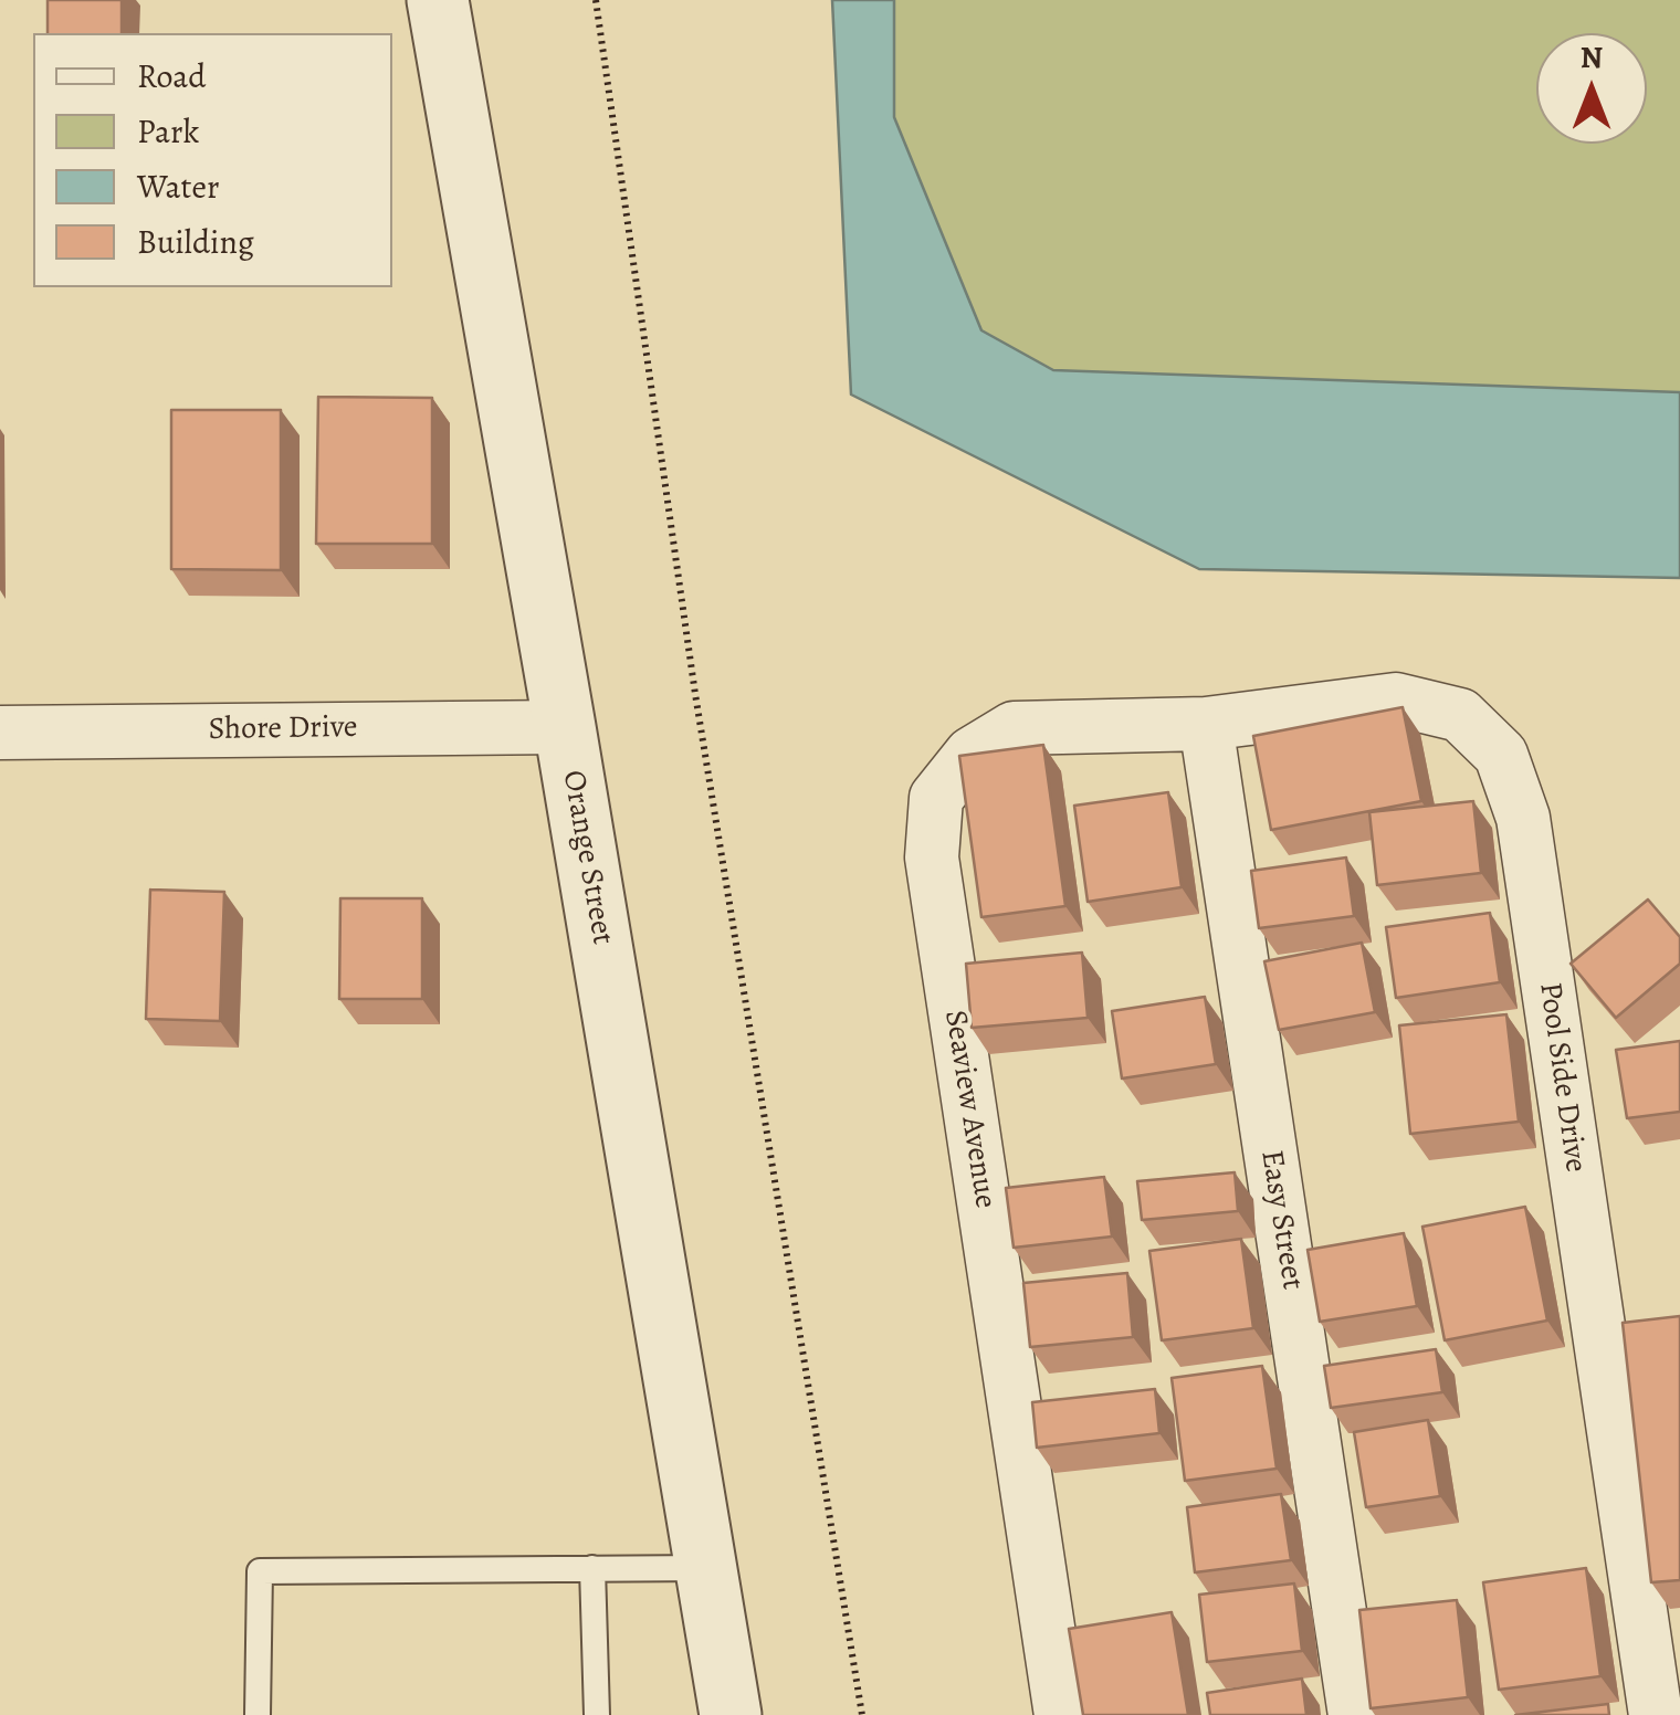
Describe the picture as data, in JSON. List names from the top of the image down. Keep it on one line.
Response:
{"streets":{"street":["Shore Drive","Orange Street","Pool Side Drive","Seaview Avenue","Easy Street"]},"crossings":[["Shore Drive","Orange Street"],["Pool Side Drive","Seaview Avenue"],["Pool Side Drive","Easy Street"],["Seaview Avenue","Easy Street"]],"legend":["Road","Park","Water","Building"],"north":"top"}
